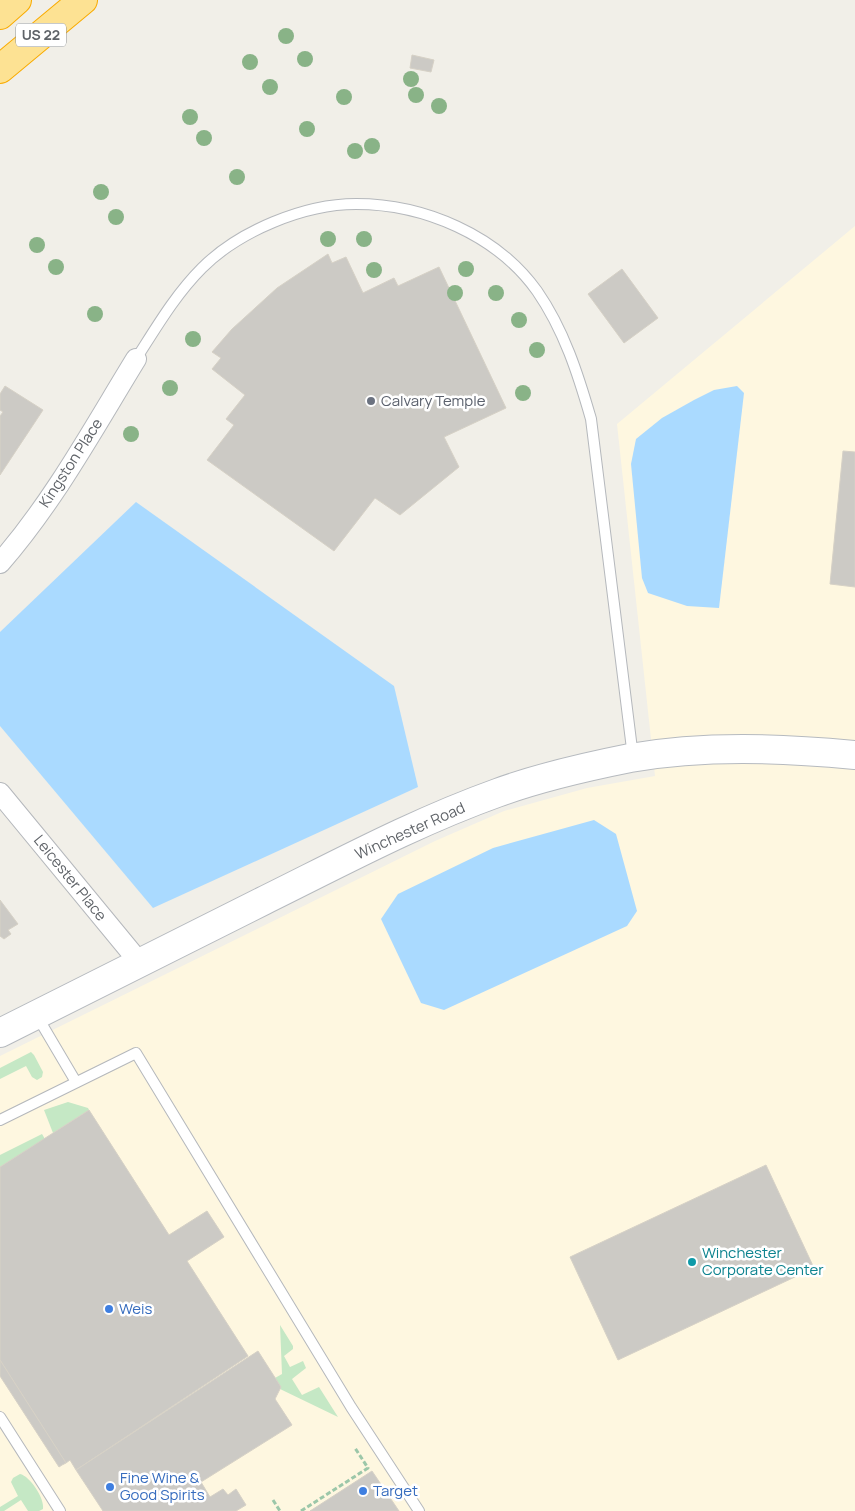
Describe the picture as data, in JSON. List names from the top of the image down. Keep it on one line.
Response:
{"streets":{"highway":["US 22"],"street":["Kingston Place","Winchester Road","Leicester Place"]},"crossings":[["Winchester Road","Leicester Place"]],"places":["Calvary Temple","Winchester Corporate Center","Weis","Fine Wine & Good Spirits","Target"]}
